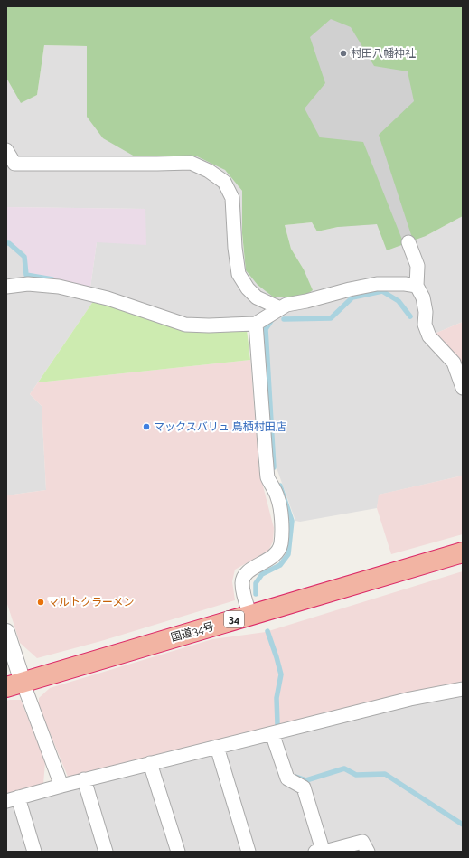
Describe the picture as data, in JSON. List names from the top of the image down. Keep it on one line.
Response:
{"streets":{"highway":["34","国道34号"]},"places":["村田八幡神社","マックスバリュ 鳥栖村田店","マルトクラーメン"]}
